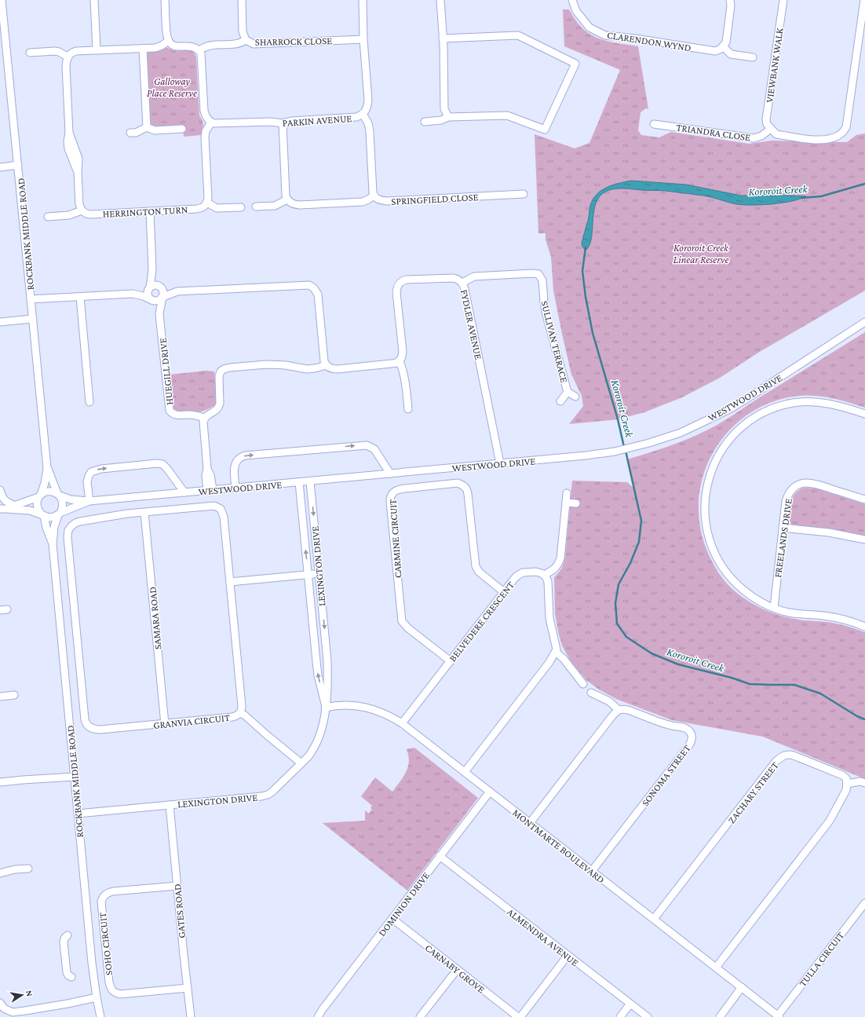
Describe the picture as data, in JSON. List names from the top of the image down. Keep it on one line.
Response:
{"streets":{"street":["SHARROCK CLOSE","CLARENDON WYND","VIEWBANK WALK","PARKIN AVENUE","TRIANDRA CLOSE","SPRINGFIELD CLOSE","HERRINGTON TURN","ROCKBANK MIDDLE ROAD","FYDLER AVENUE","SULLIVAN TERRACE","HUEGILL DRIVE","WESTWOOD DRIVE","FREELANDS DRIVE","CARMINE CIRCUIT","LEXINGTON DRIVE","SAMARA ROAD","BELVEDERE CRESCENT","GRANVIA CIRCUIT","SONOMA STREET","ZACHARY STREET","MONTMARTE BOULEVARD","DOMINION DRIVE","GATES ROAD","ALMENDRA AVENUE","SOHO CIRCUIT","TULLA CIRCUIT","CARNABY GROVE"]},"crossings":[["SHARROCK CLOSE","PARKIN AVENUE"],["VIEWBANK WALK","TRIANDRA CLOSE"],["ROCKBANK MIDDLE ROAD","WESTWOOD DRIVE"],["ROCKBANK MIDDLE ROAD","LEXINGTON DRIVE"],["FYDLER AVENUE","SULLIVAN TERRACE"],["FYDLER AVENUE","WESTWOOD DRIVE"],["WESTWOOD DRIVE","LEXINGTON DRIVE"],["CARMINE CIRCUIT","BELVEDERE CRESCENT"],["LEXINGTON DRIVE","MONTMARTE BOULEVARD"],["LEXINGTON DRIVE","GATES ROAD"],["SAMARA ROAD","GRANVIA CIRCUIT"],["BELVEDERE CRESCENT","MONTMARTE BOULEVARD"],["SONOMA STREET","MONTMARTE BOULEVARD"],["ZACHARY STREET","MONTMARTE BOULEVARD"],["MONTMARTE BOULEVARD","DOMINION DRIVE"],["MONTMARTE BOULEVARD","TULLA CIRCUIT"],["DOMINION DRIVE","ALMENDRA AVENUE"],["DOMINION DRIVE","CARNABY GROVE"],["GATES ROAD","SOHO CIRCUIT"]],"water":["Kororoit Creek"],"parks":["Galloway Place Reserve","Kororoit Creek Linear Reserve"],"north":"right"}
